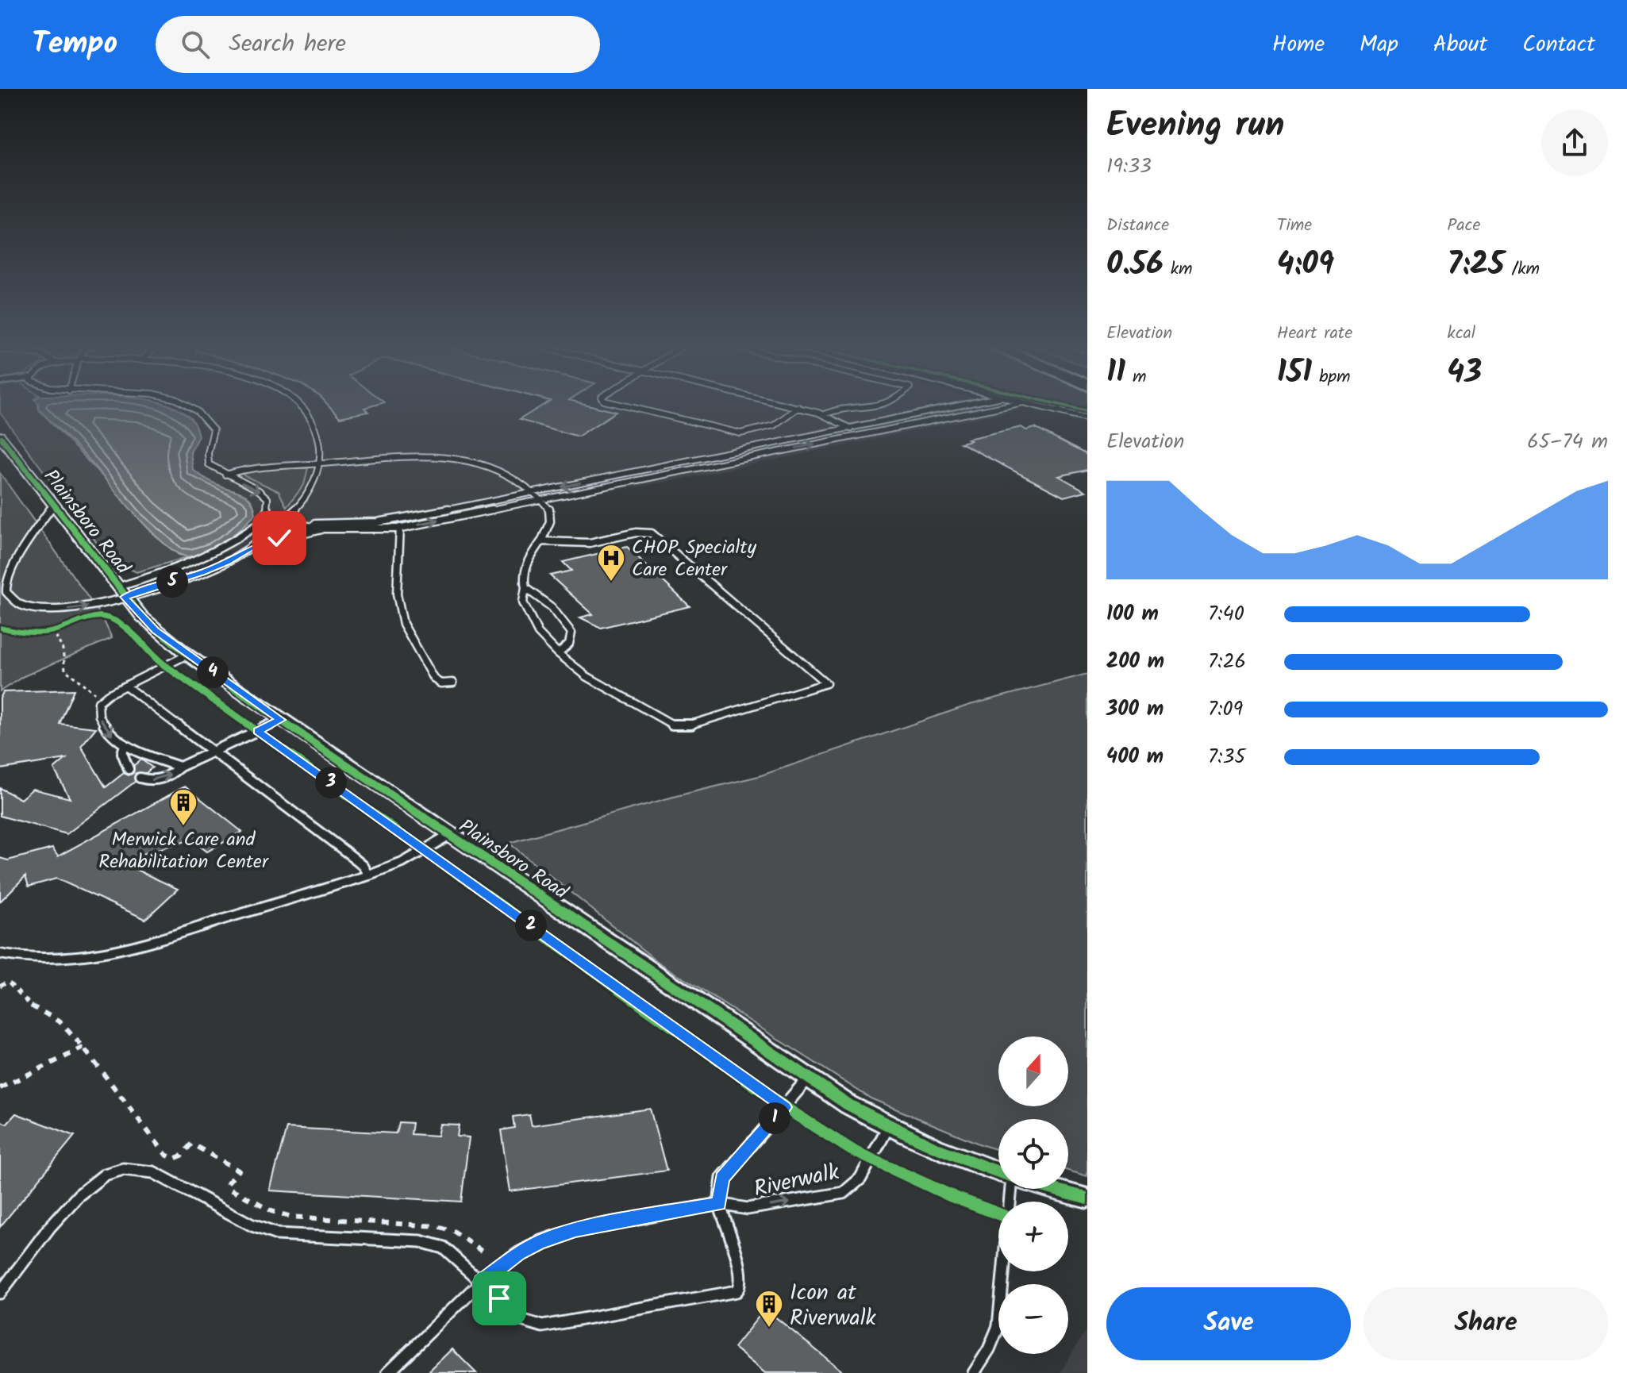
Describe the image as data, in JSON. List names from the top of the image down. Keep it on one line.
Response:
{"streets":{"street":["Plainsboro Road"],"lane":["Riverwalk"]},"crossings":[["Plainsboro Road","Riverwalk"]],"one_way":["Riverwalk"],"places":{"hospital":["CHOP Specialty Care Center"],"building":["Merwick Care and Rehabilitation Center","Icon at Riverwalk"]},"north":"top","page":{"header":"Tempo","search":"Search here","nav":["Home","Map","About","Contact"],"heading":["Evening run","19:33"],"stats":[["Distance","0.56 km"],["Time","4:09"],["Pace","7:25 /km"],["Elevation","11 m"],["Heart rate","151 bpm"],["kcal","43"]],"chart":["Elevation","65–74 m"],"pins":["5","4","3","2","1"],"list":[{"name":"100 m","note":"7:40"},{"name":"200 m","note":"7:26"},{"name":"300 m","note":"7:09"},{"name":"400 m","note":"7:35"}],"map_buttons":["+","−"],"buttons":["Save","Share"]}}
